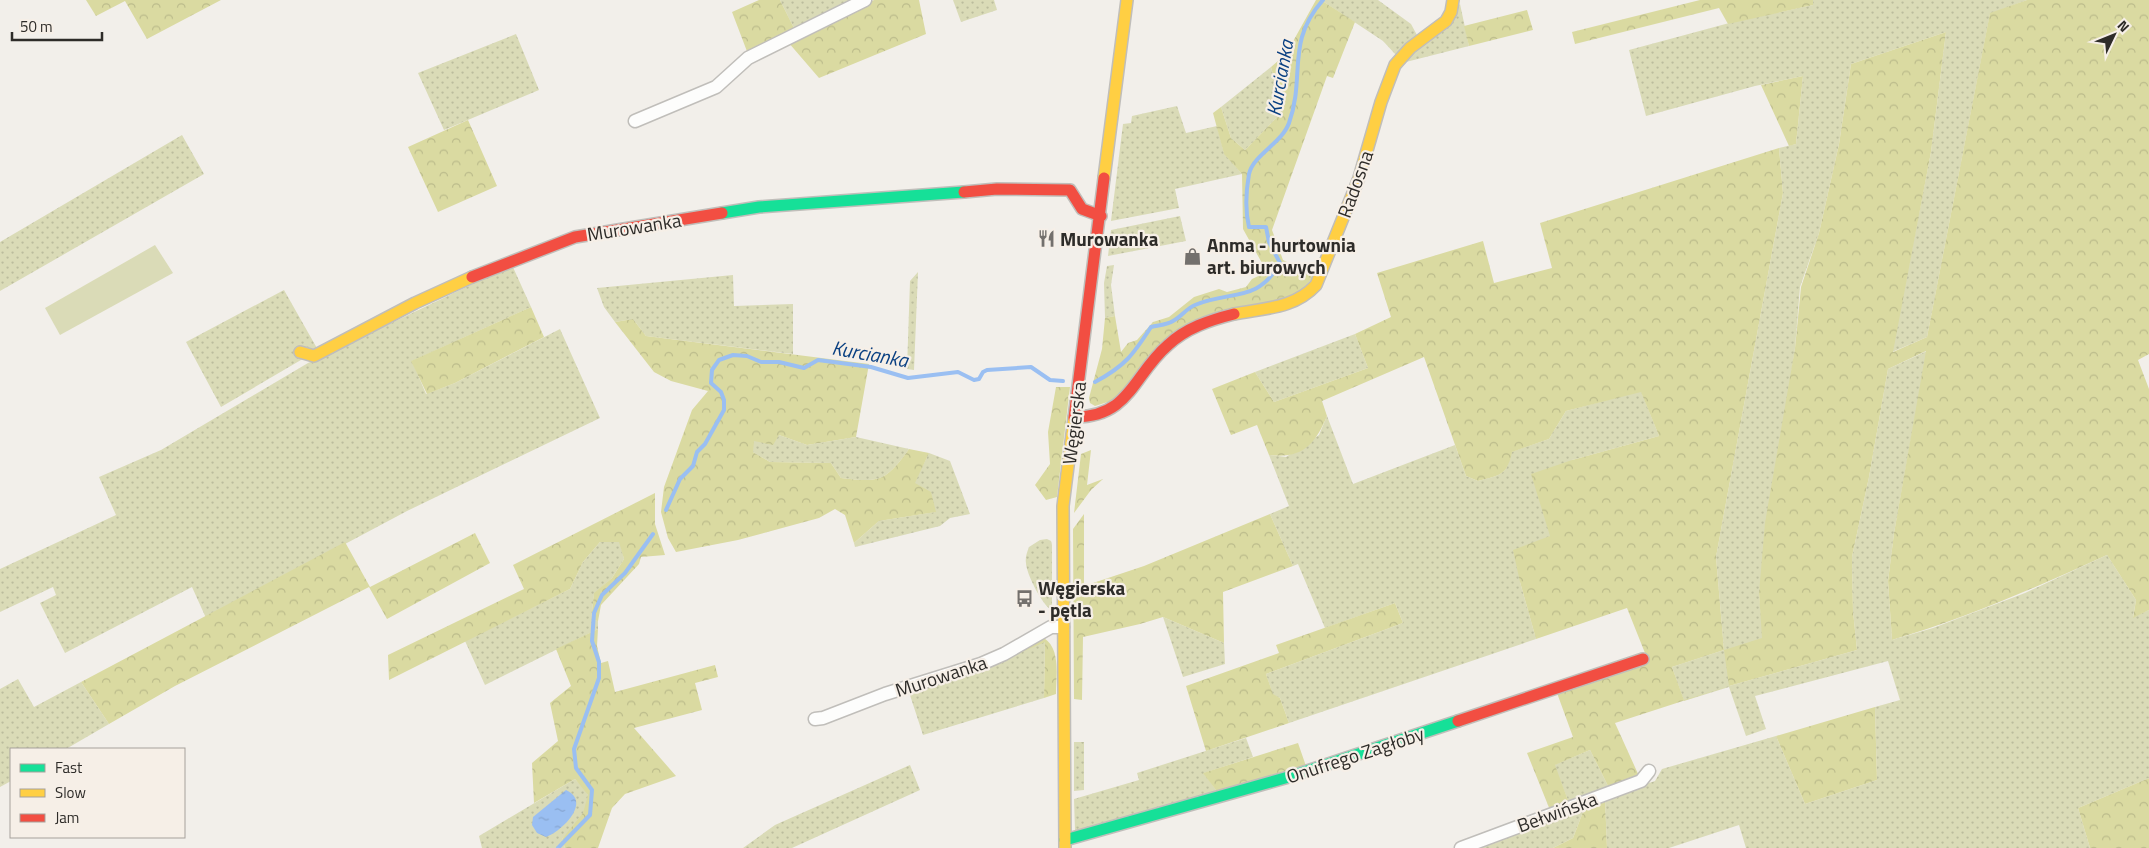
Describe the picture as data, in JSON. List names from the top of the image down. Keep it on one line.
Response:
{"streets":{"street":["Radosna","Murowanka","Węgierska","Onufrego Zagłoby","Bełwińska"]},"crossings":[["Radosna","Węgierska"],["Murowanka","Węgierska"],["Węgierska","Onufrego Zagłoby"]],"water":["Kurcianka"],"places":{"restaurant":["Murowanka"],"shop":["Anma - hurtownia art. biurowych"],"bus stop":["Węgierska - pętla"]},"legend":["Fast","Slow","Jam"],"scale_bar":"50 m","north":"top right"}
